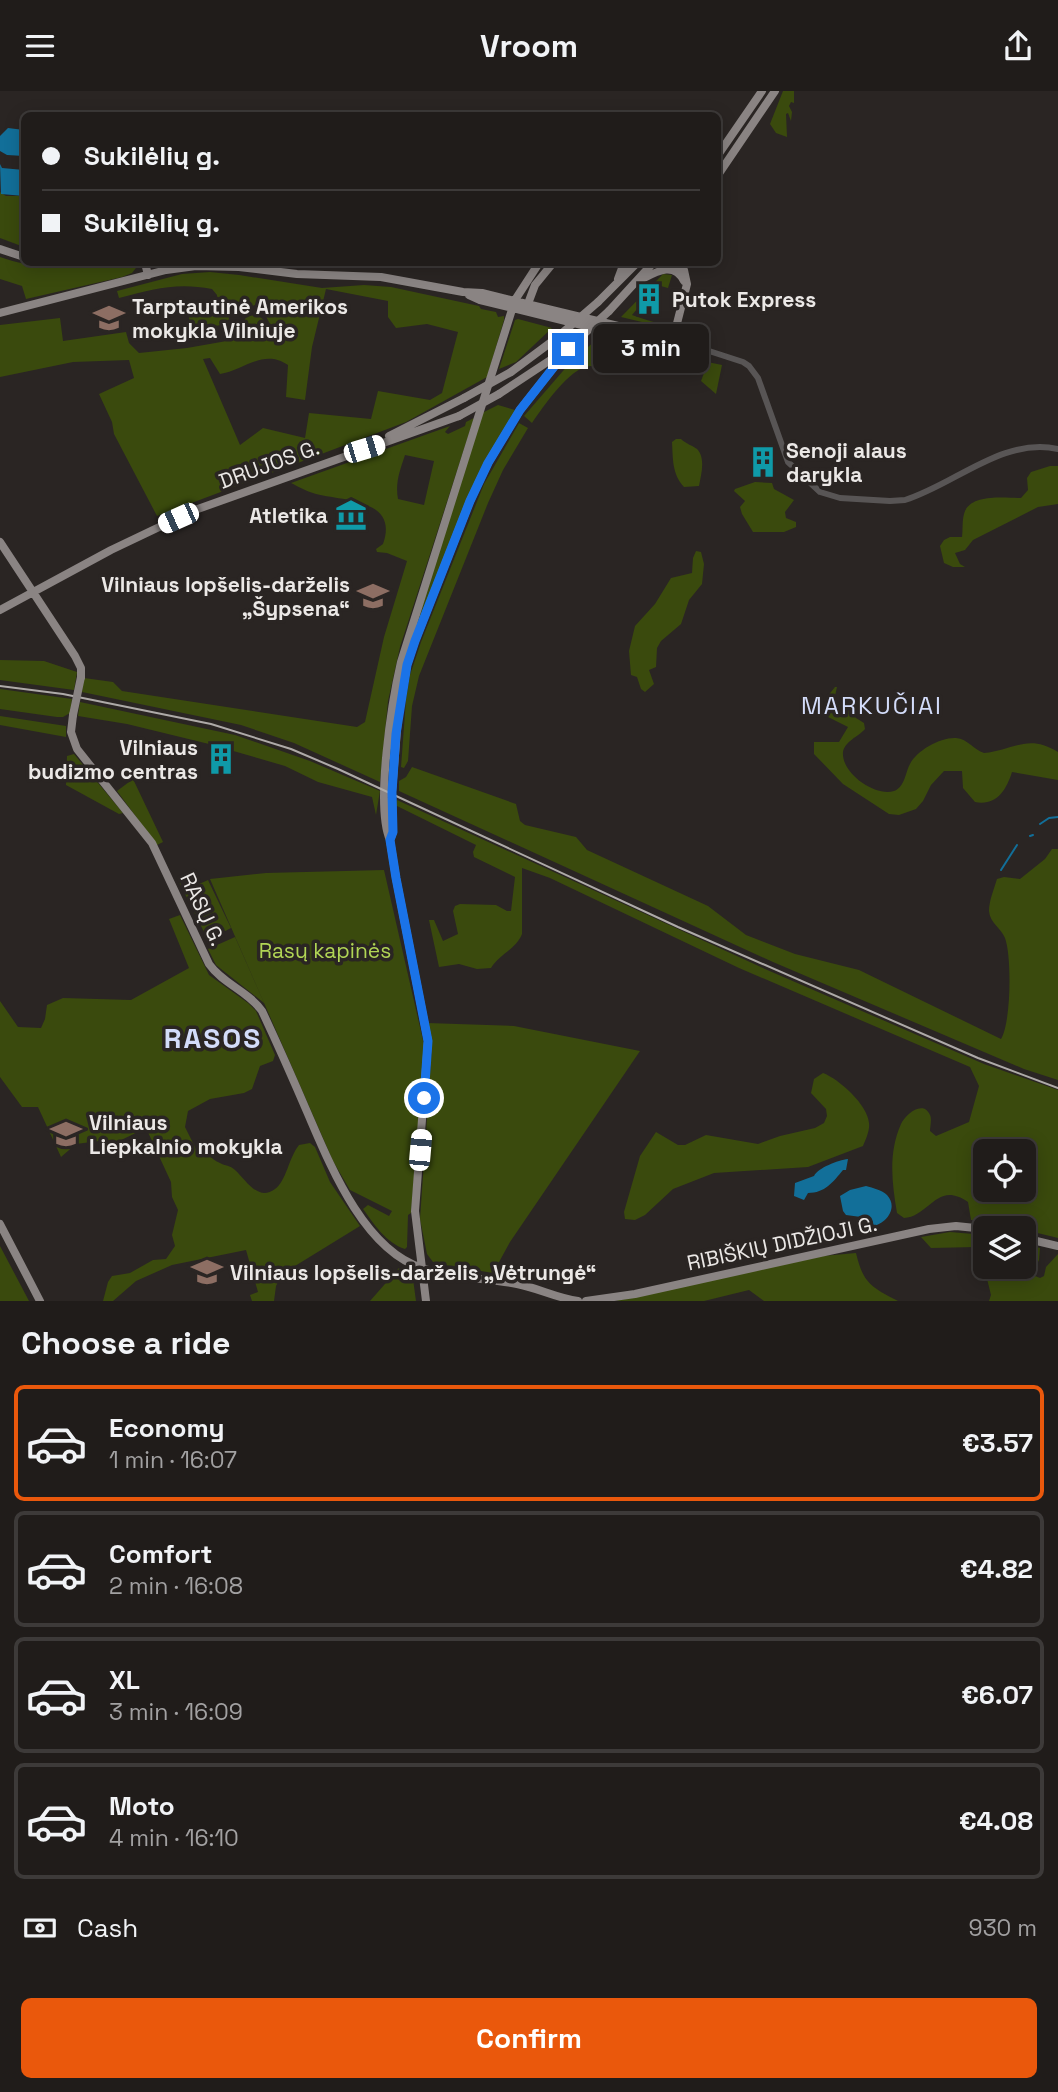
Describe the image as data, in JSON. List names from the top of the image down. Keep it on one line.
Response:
{"streets":{"main road":["DRUJOS G.","RASŲ G.","RIBIŠKIŲ DIDŽIOJI G."]},"crossings":[["DRUJOS G.","RASŲ G."]],"districts":["MARKUČIAI","RASOS"],"parks":["Rasų kapinės"],"places":{"building":["Putok Express","Senoji alaus darykla","Vilniaus budizmo centras"],"school or university":["Tarptautinė Amerikos mokykla Vilniuje","Vilniaus lopšelis-darželis „Šypsena“","Vilniaus Liepkalnio mokykla","Vilniaus lopšelis-darželis „Vėtrungė“"],"museum":["Atletika"]},"page":{"header":"Vroom","banner":["Sukilėlių g.","Sukilėlių g."],"bubble":"3 min","heading":"Choose a ride","list":[{"name":"Economy","note":"1 min · 16:07","value":"€3.57"},{"name":"Comfort","note":"2 min · 16:08","value":"€4.82"},{"name":"XL","note":"3 min · 16:09","value":"€6.07"},{"name":"Moto","note":"4 min · 16:10","value":"€4.08"}],"pay":["Cash","930 m"],"buttons":"Confirm"}}
